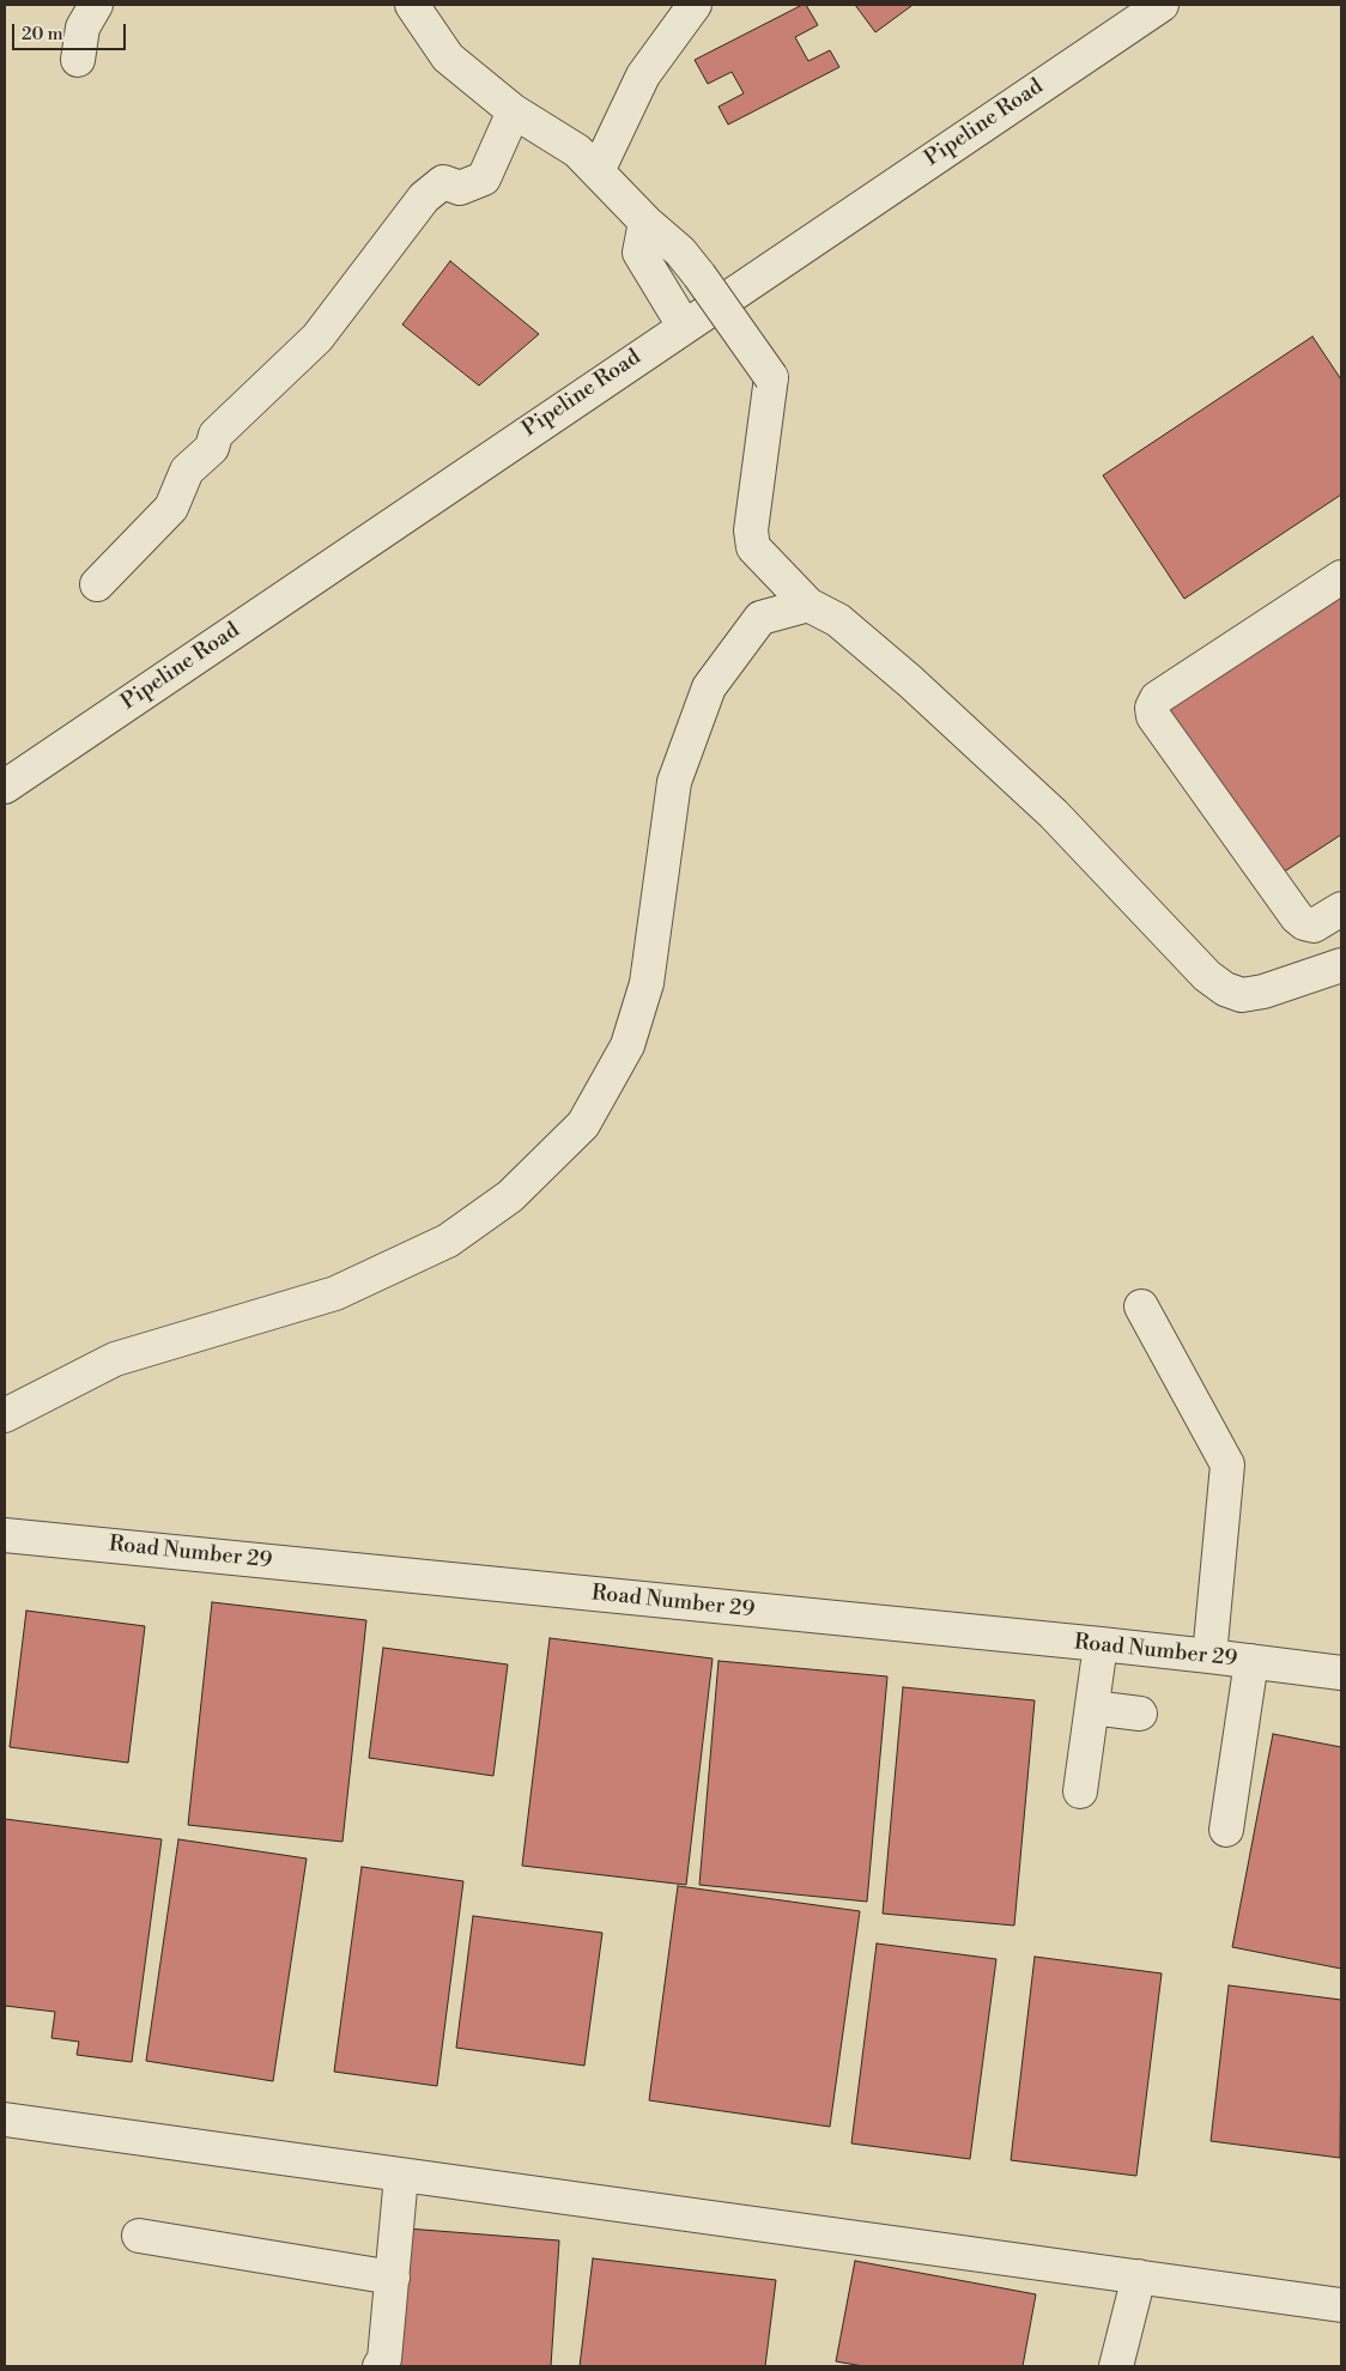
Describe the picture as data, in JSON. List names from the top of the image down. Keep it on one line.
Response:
{"streets":{"street":["Pipeline Road","Road Number 29"]},"scale_bar":"20 m"}
